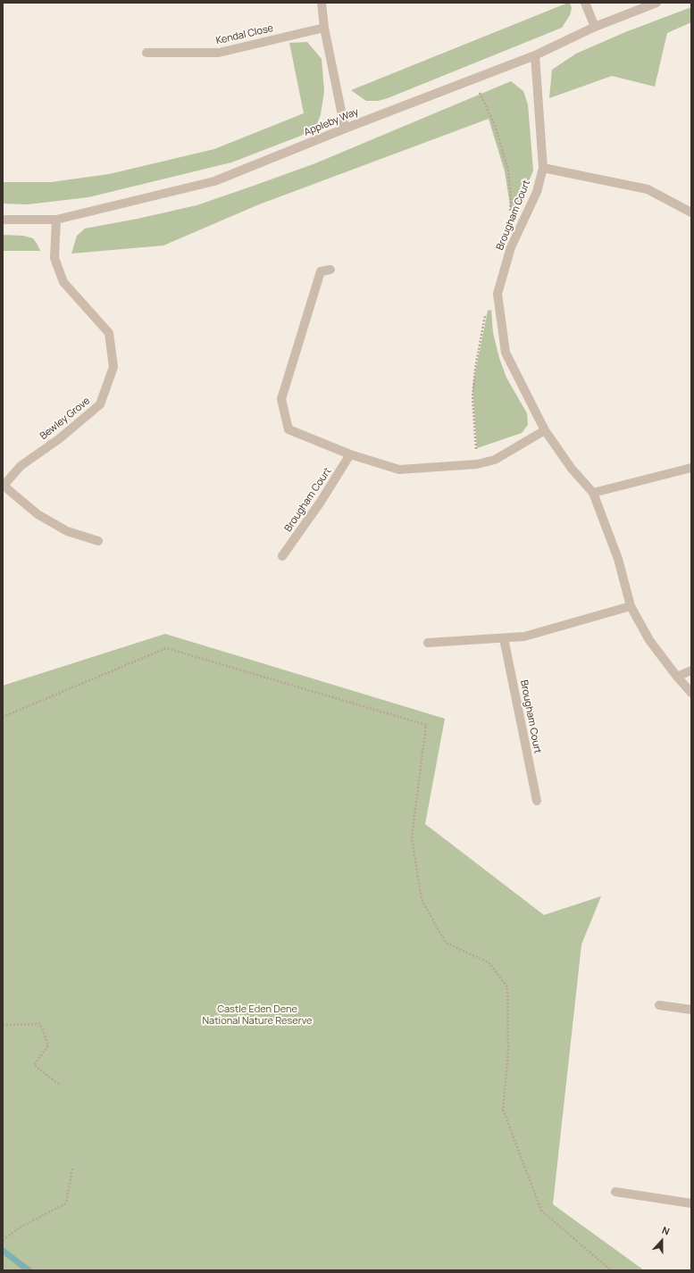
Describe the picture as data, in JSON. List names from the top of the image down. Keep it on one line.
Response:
{"streets":{"street":["Kendal Close","Appleby Way","Brougham Court","Bewley Grove"]},"crossings":[["Appleby Way","Brougham Court"],["Appleby Way","Bewley Grove"]],"parks":["Castle Eden Dene National Nature Reserve"],"north":"top"}
